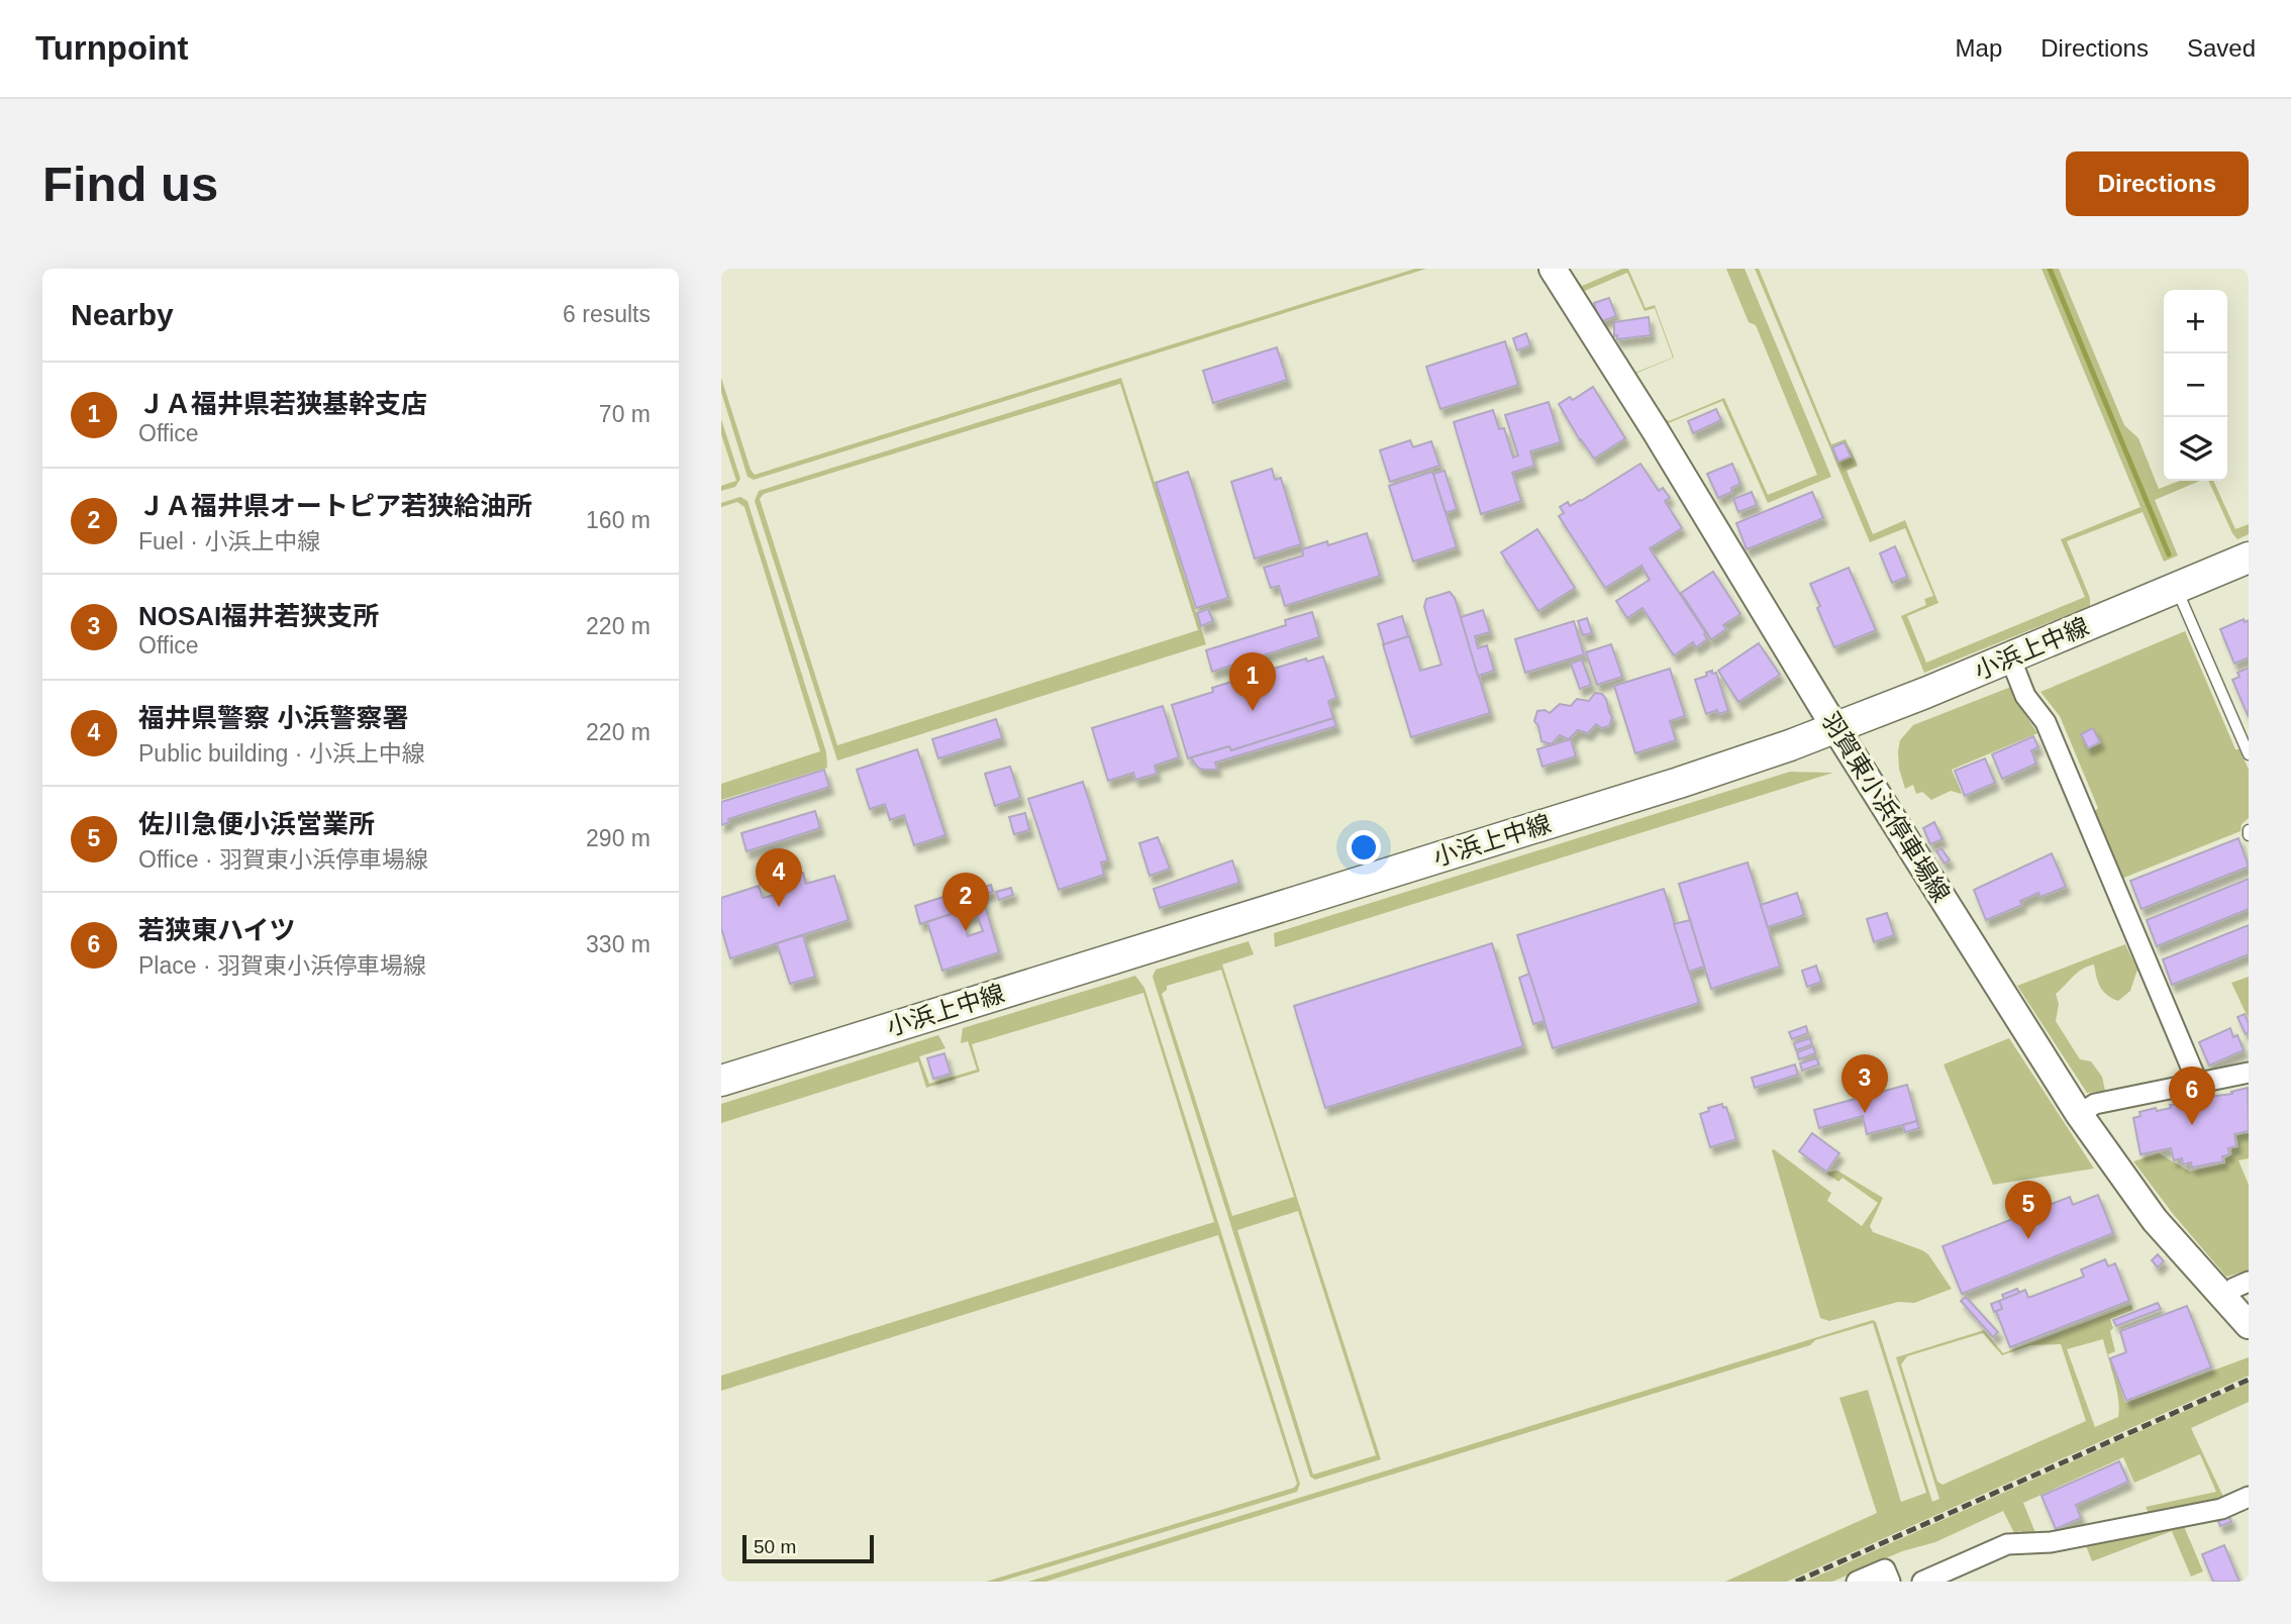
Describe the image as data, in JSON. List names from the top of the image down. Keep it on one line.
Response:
{"streets":{"main road":["小浜上中線","羽賀東小浜停車場線"]},"crossings":[["小浜上中線","羽賀東小浜停車場線"]],"scale_bar":"50 m","page":{"header":"Turnpoint","nav":["Map","Directions","Saved"],"buttons":"Directions","title":"Find us","heading":["Nearby","6 results"],"map_buttons":["+","−"],"list":[{"mark":"1","name":"ＪＡ福井県若狭基幹支店","note":"Office","value":"70 m"},{"mark":"2","name":"ＪＡ福井県オートピア若狭給油所","note":"Fuel · 小浜上中線","value":"160 m"},{"mark":"3","name":"NOSAI福井若狭支所","note":"Office","value":"220 m"},{"mark":"4","name":"福井県警察 小浜警察署","note":"Public building · 小浜上中線","value":"220 m"},{"mark":"5","name":"佐川急便小浜営業所","note":"Office · 羽賀東小浜停車場線","value":"290 m"},{"mark":"6","name":"若狭東ハイツ","note":"Place · 羽賀東小浜停車場線","value":"330 m"}],"pins":["1","4","2","3","6","5"],"scale":"50 m"}}
